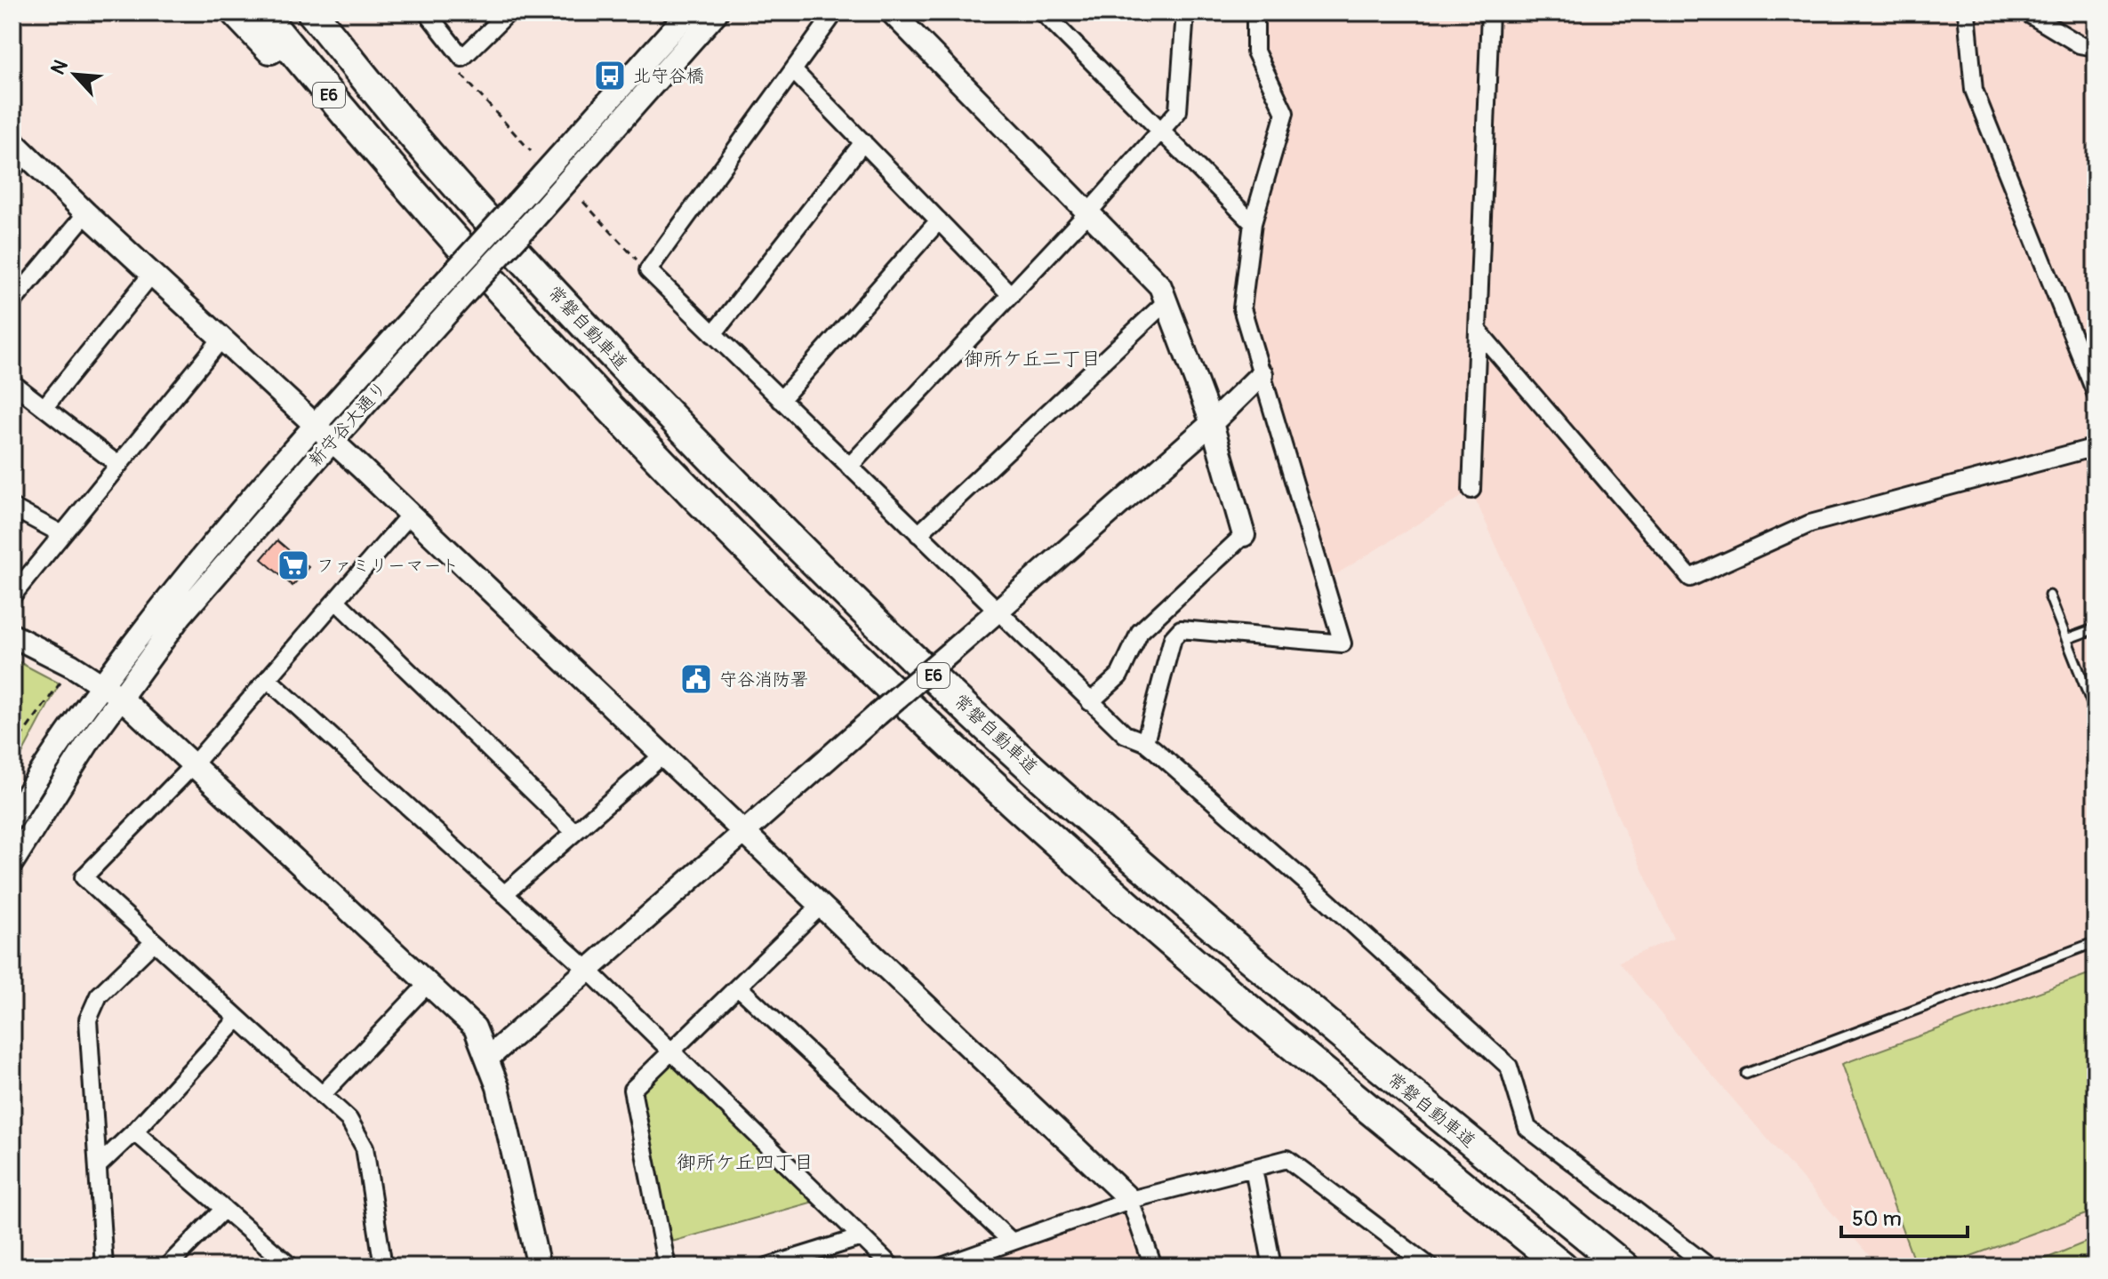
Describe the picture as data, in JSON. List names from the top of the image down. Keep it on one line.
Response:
{"streets":{"highway":["E6","常磐自動車道"],"street":["新守谷大通り"]},"districts":["御所ケ丘二丁目","御所ケ丘四丁目"],"places":{"bus stop":["北守谷橋"],"supermarket":["ファミリーマート"],"public building":["守谷消防署"]},"scale_bar":"50 m","north":"top left"}
